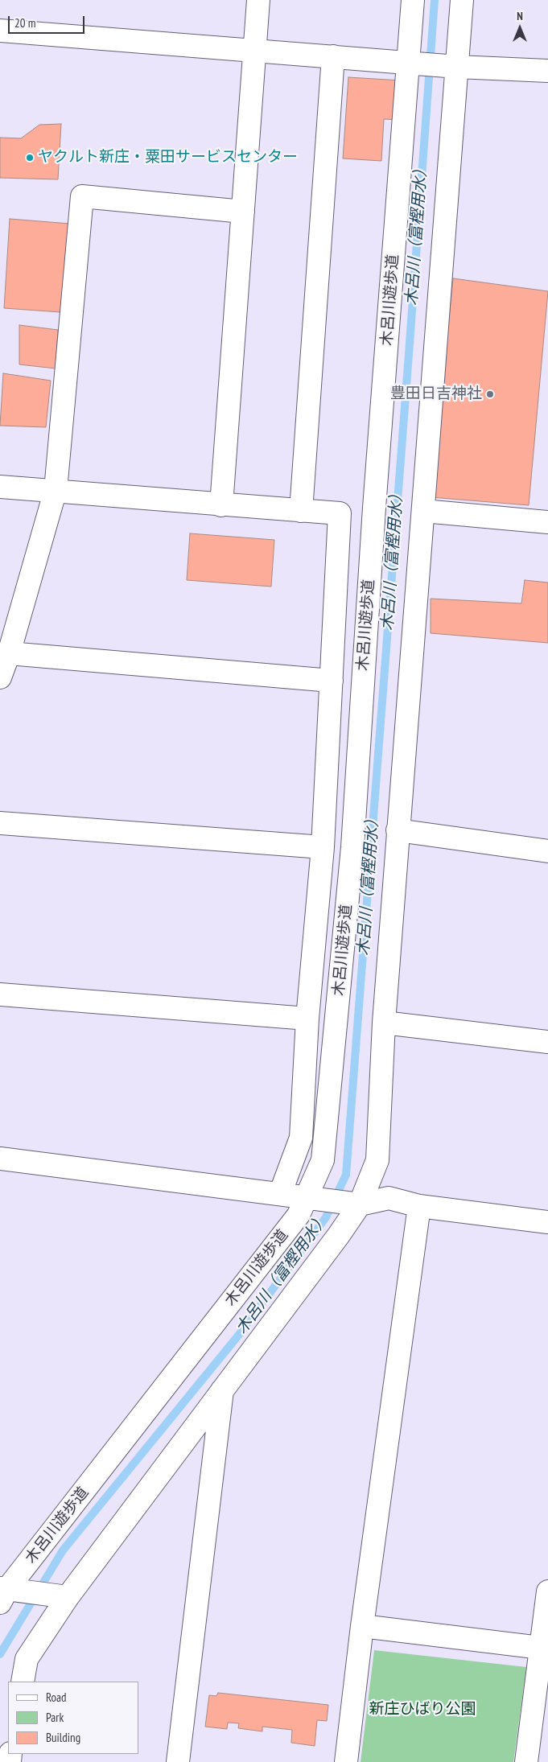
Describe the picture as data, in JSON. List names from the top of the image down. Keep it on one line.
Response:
{"streets":{"street":["木呂川遊歩道"]},"water":["木呂川（富樫用水）"],"parks":["新庄ひばり公園"],"places":["ヤクルト新庄・粟田サービスセンター","豊田日吉神社"],"legend":["Road","Park","Building"],"scale_bar":"20 m","north":"top"}
